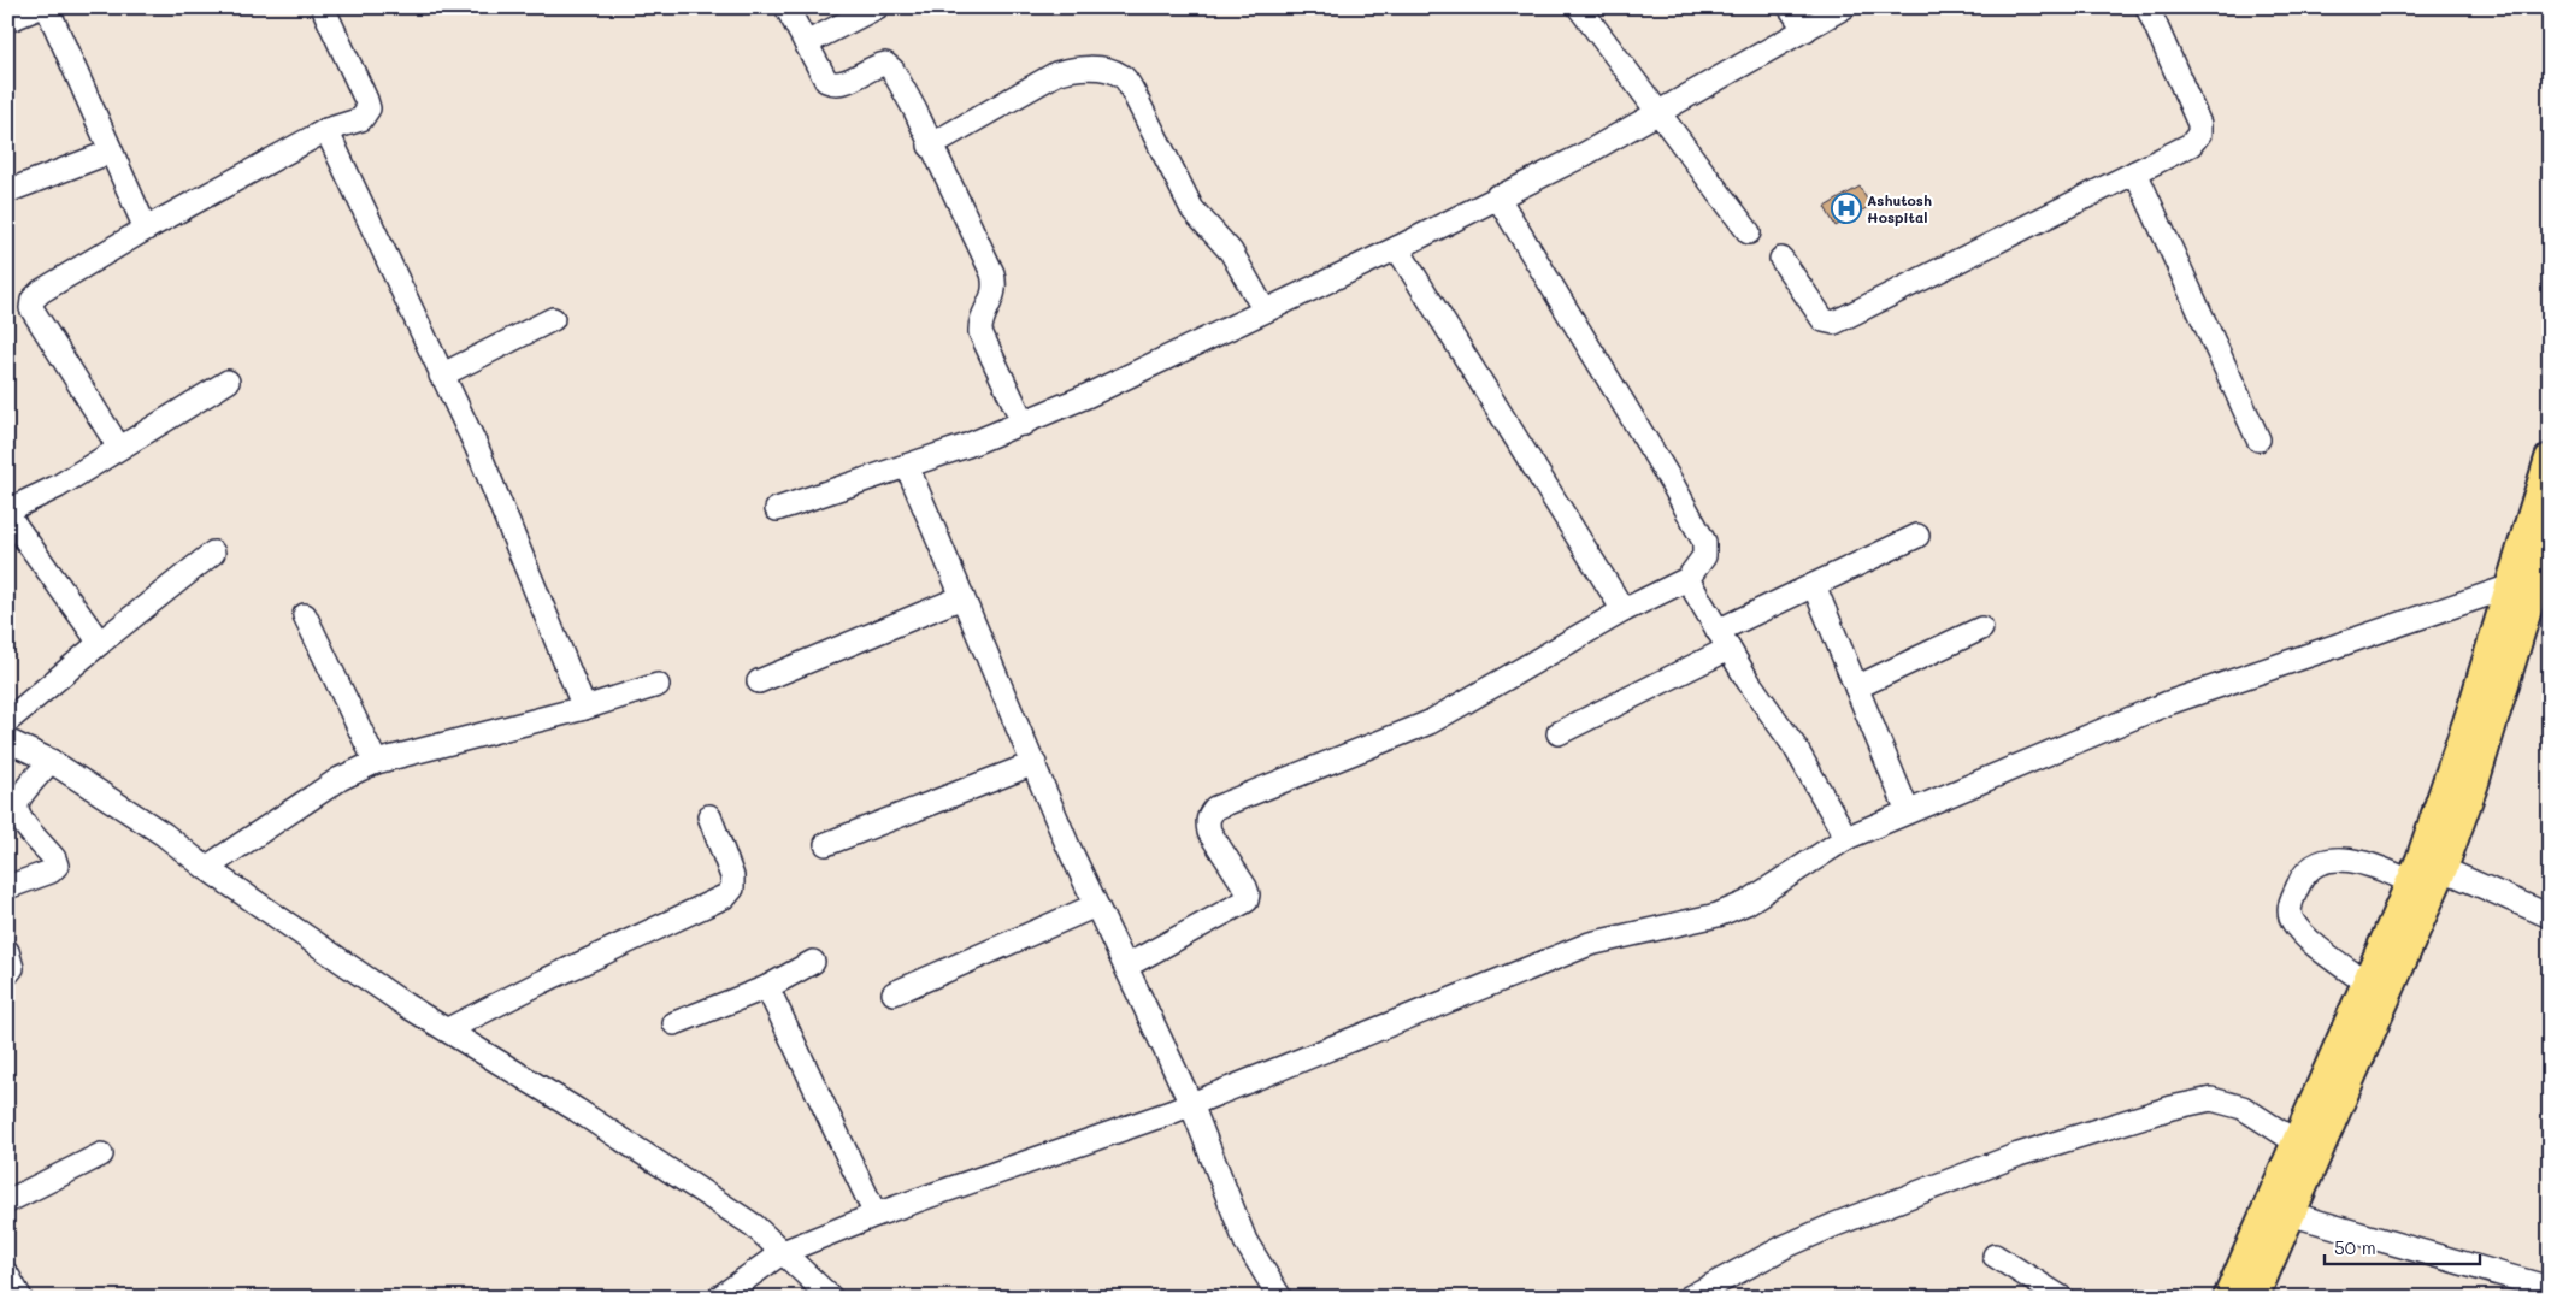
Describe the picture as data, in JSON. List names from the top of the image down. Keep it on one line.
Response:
{"places":{"hospital":["Ashutosh Hospital"]},"scale_bar":"50 m"}
